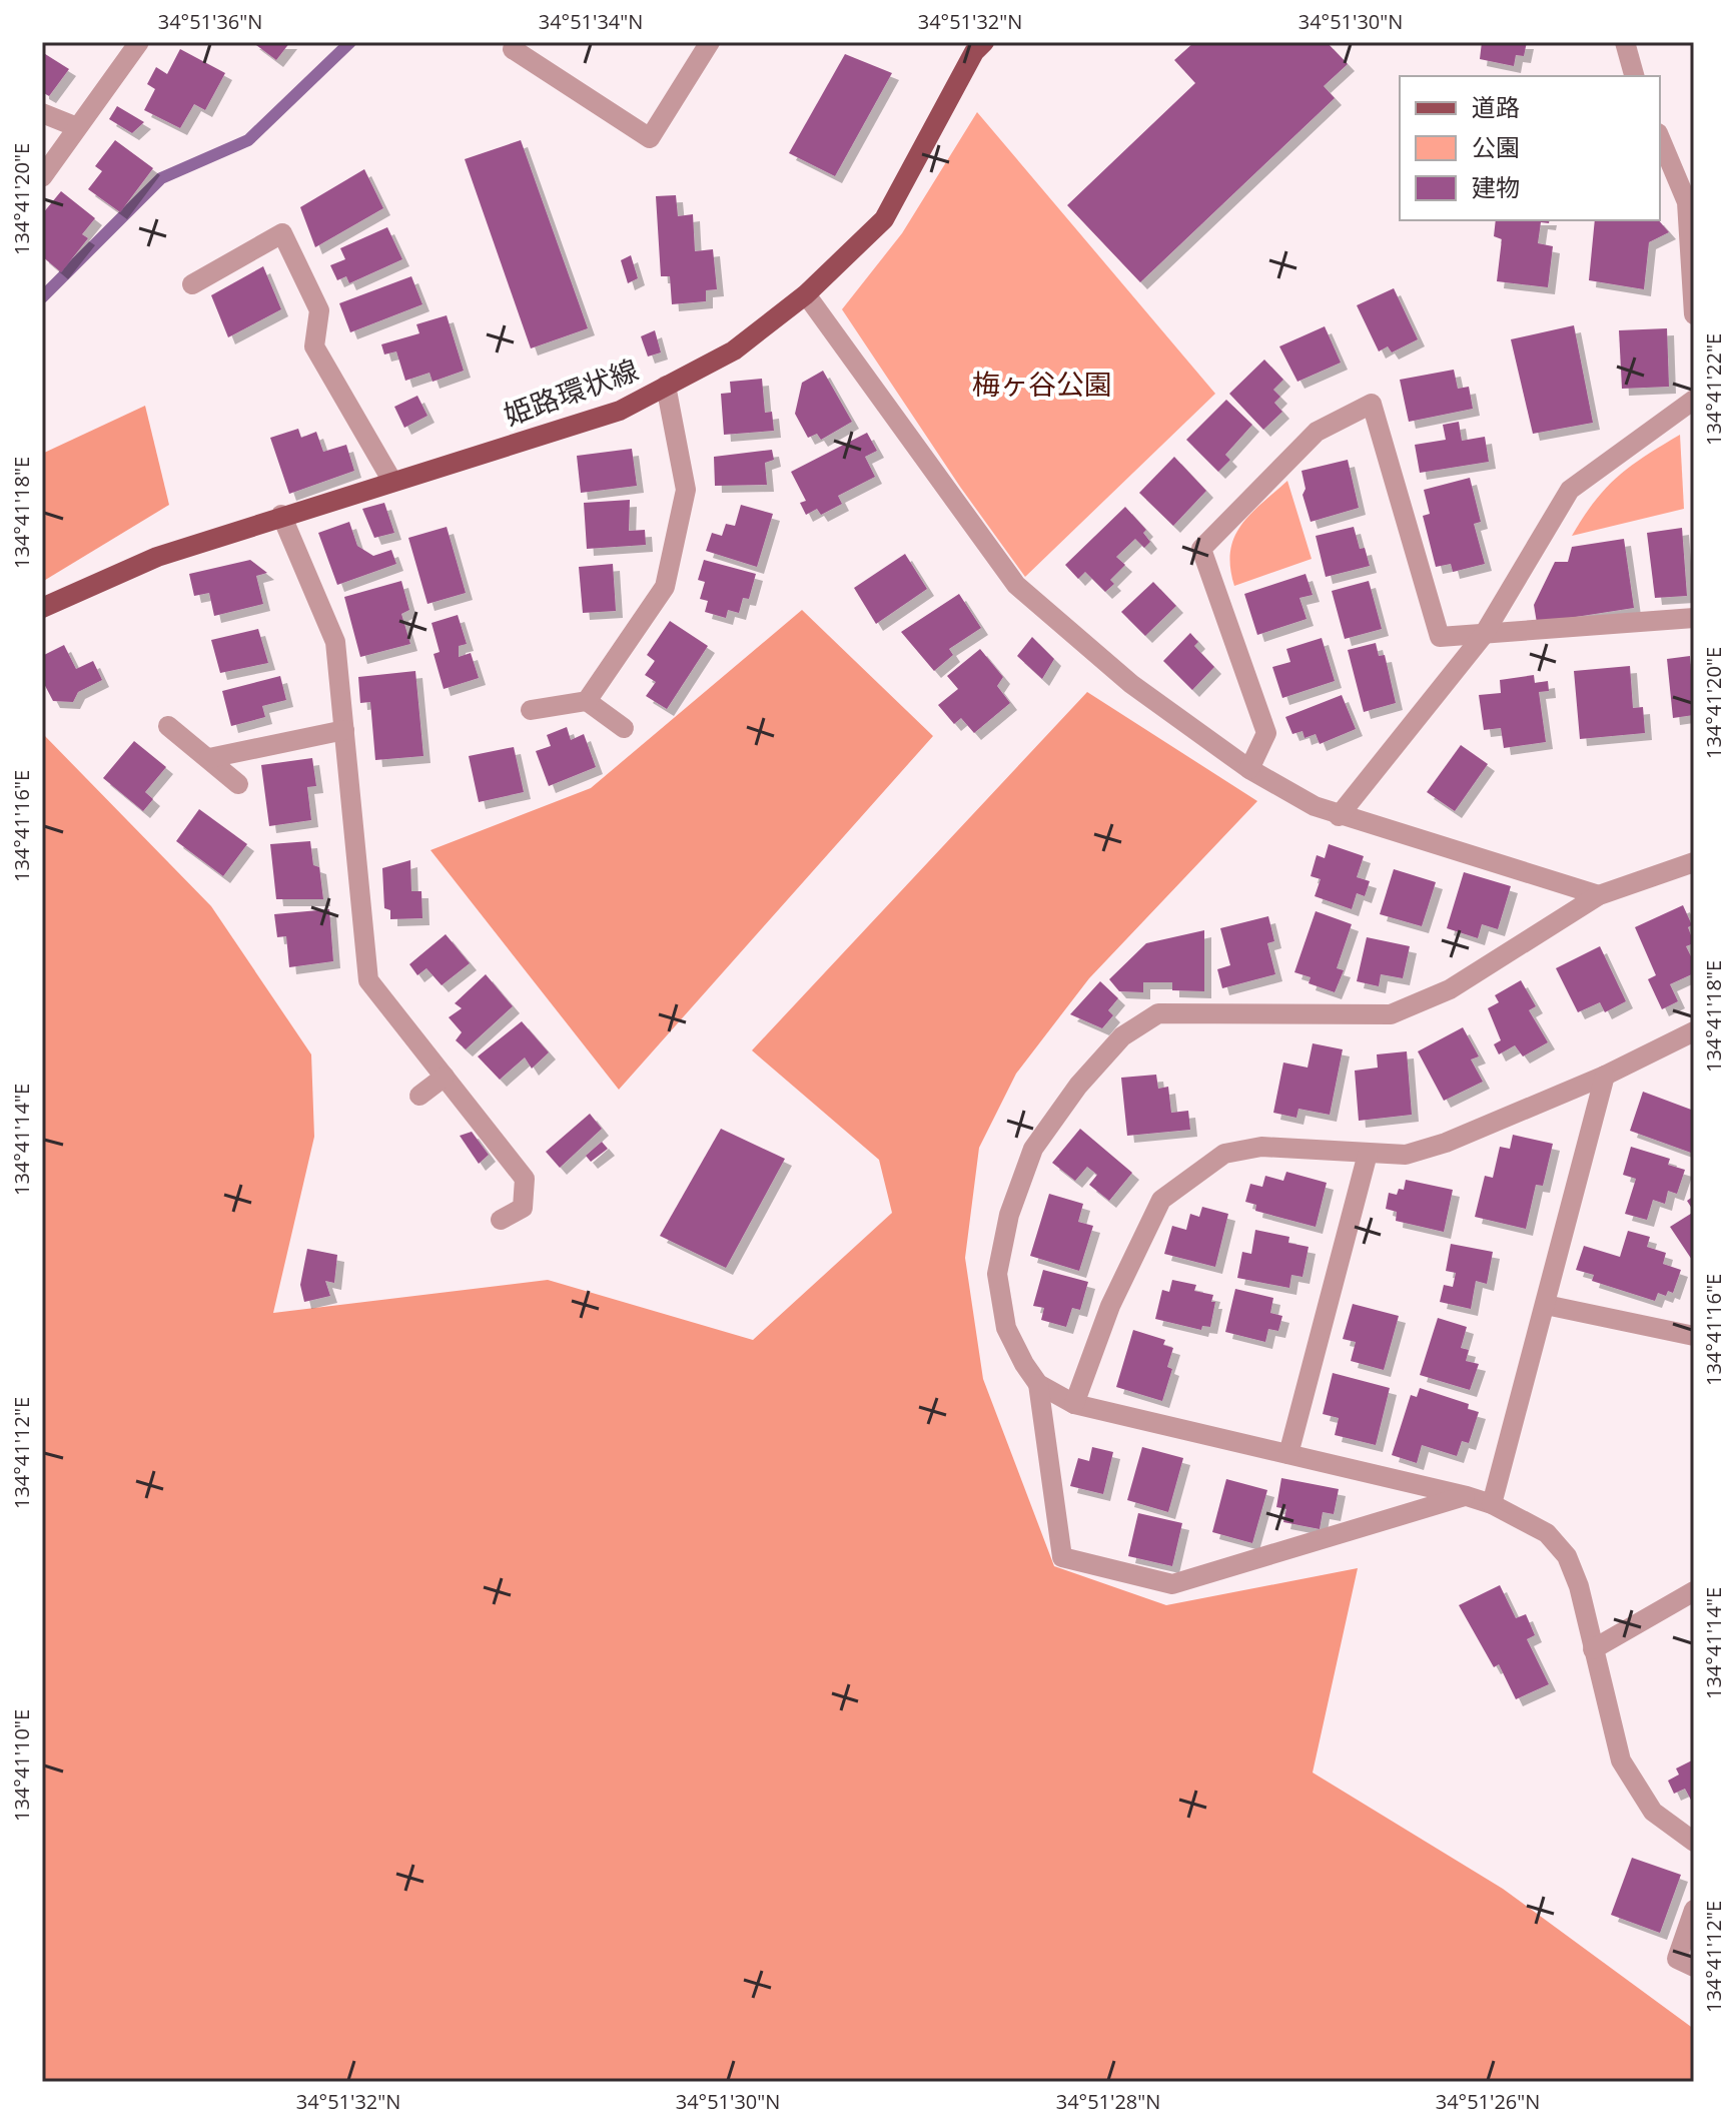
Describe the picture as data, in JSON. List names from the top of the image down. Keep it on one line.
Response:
{"streets":{"main road":["姫路環状線"]},"parks":["梅ヶ谷公園"],"legend":["道路","公園","建物"],"coordinates":["34°51'36\"N","34°51'34\"N","34°51'32\"N","34°51'30\"N","134°41'20\"E","134°41'22\"E","134°41'18\"E","134°41'16\"E","134°41'14\"E","134°41'12\"E","134°41'10\"E","34°51'28\"N","34°51'26\"N"]}
